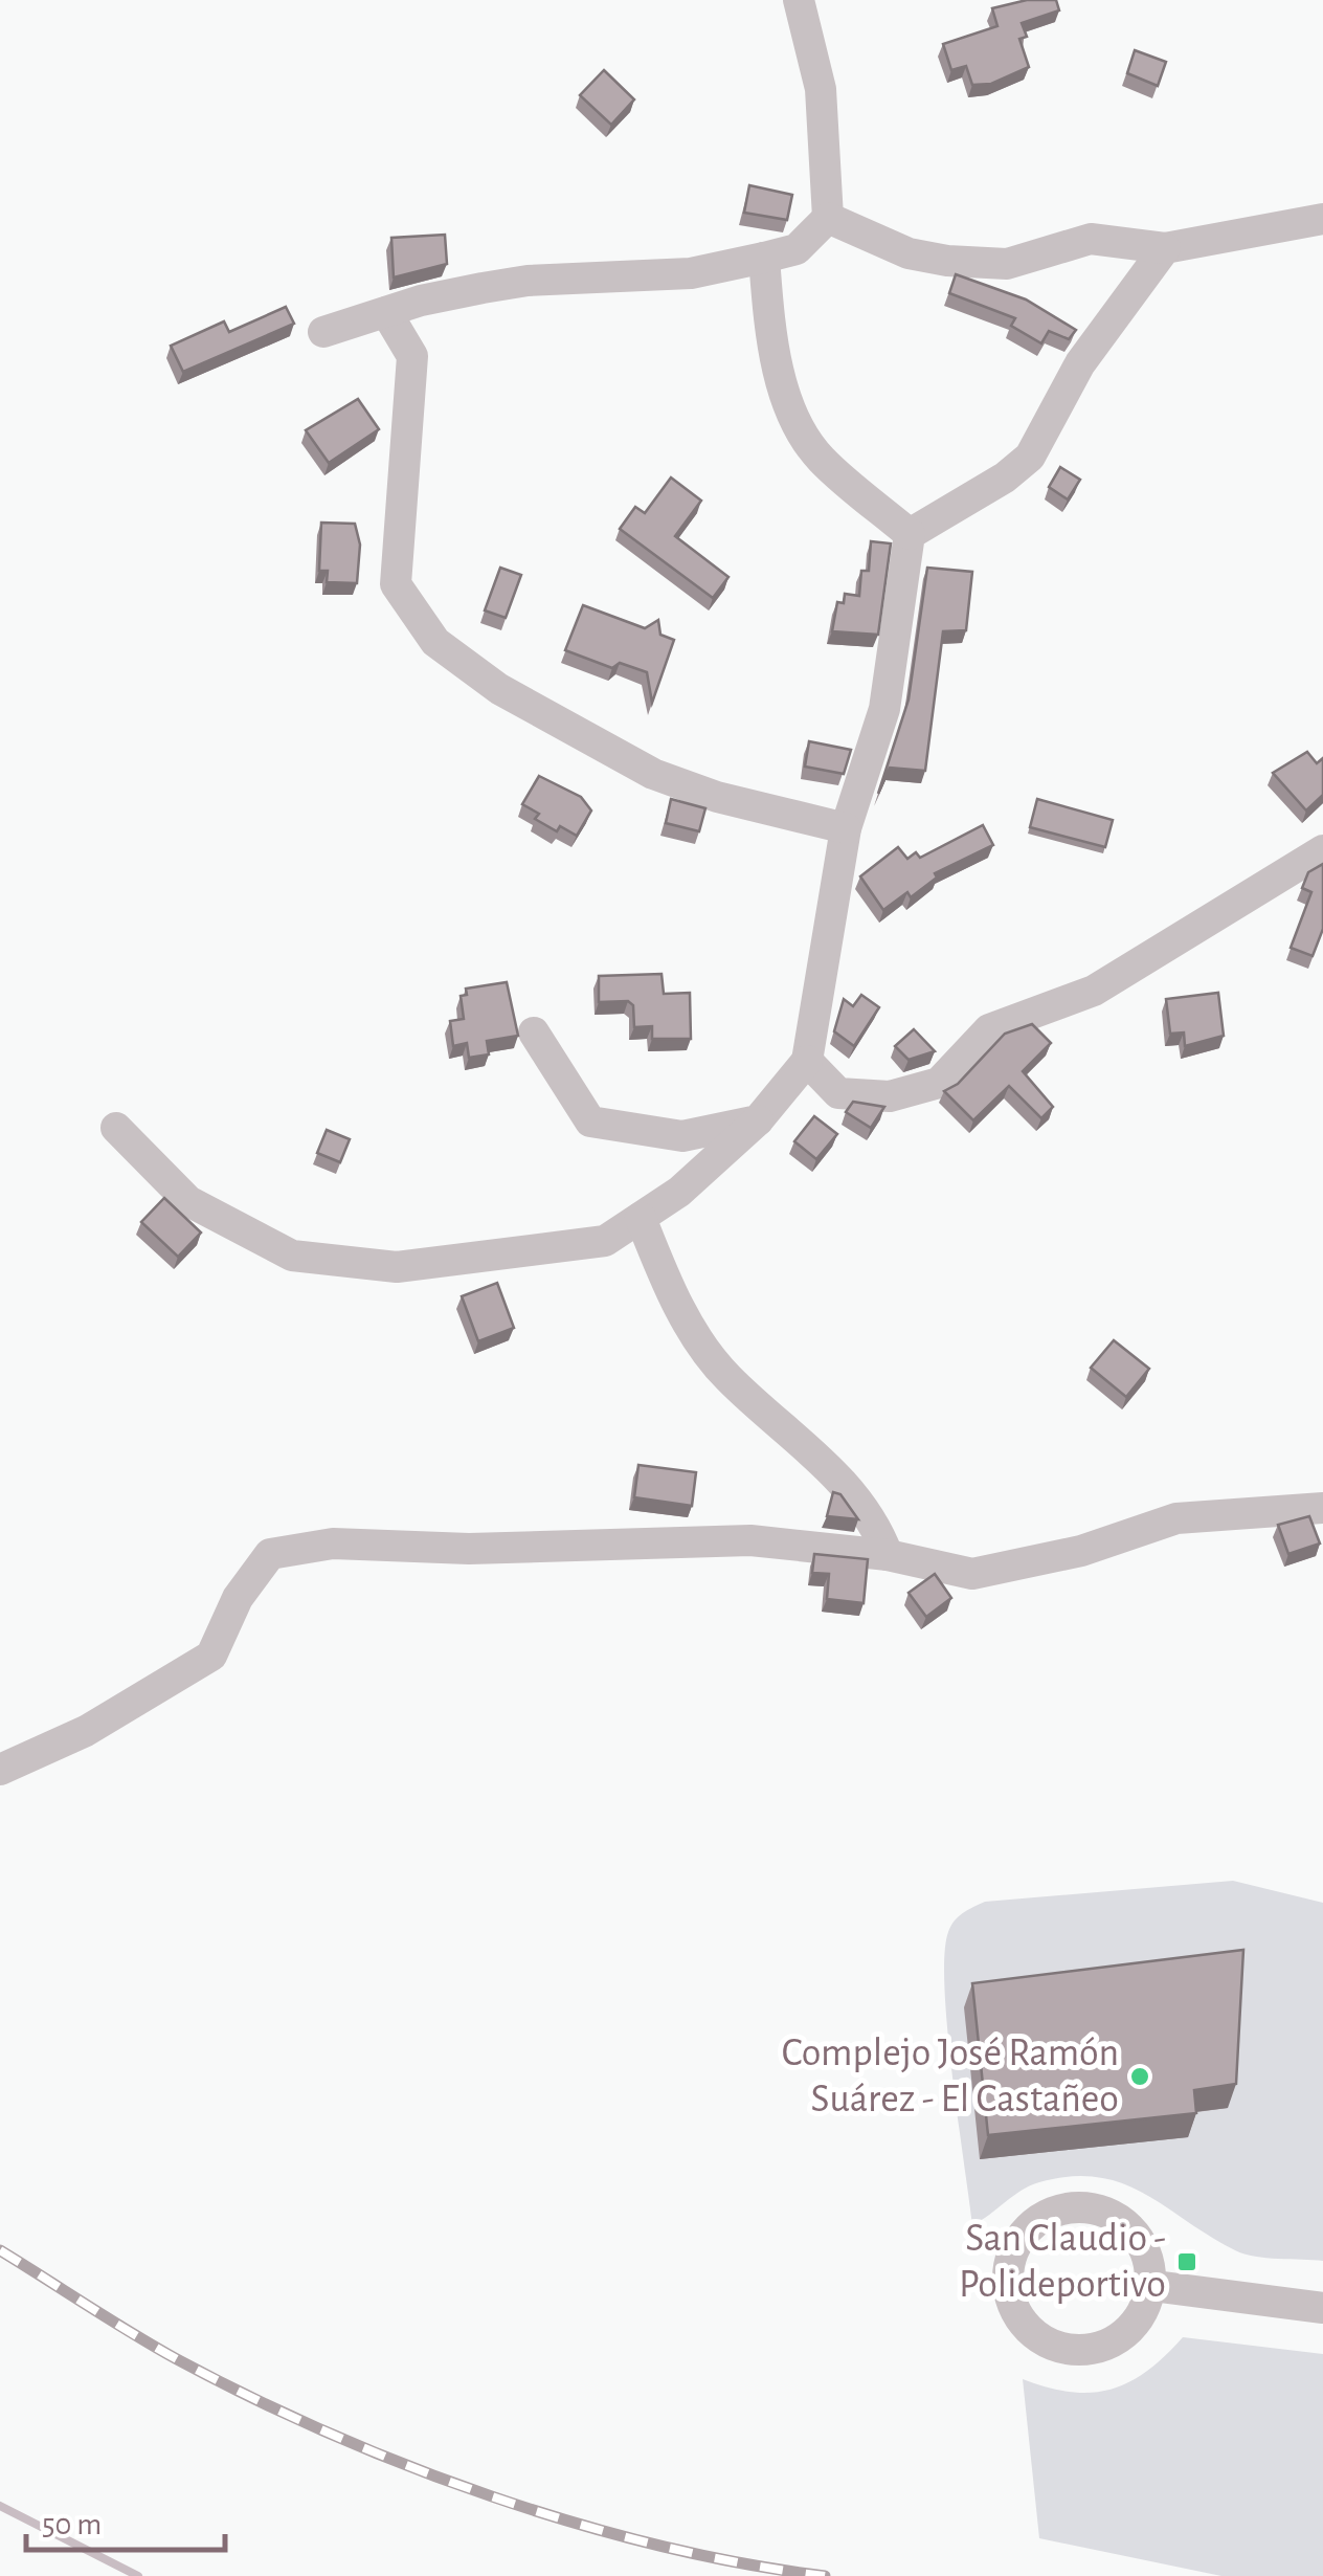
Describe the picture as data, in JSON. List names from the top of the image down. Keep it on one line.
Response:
{"places":{"other":["Complejo José Ramón Suárez - El Castañeo"],"transit":["San Claudio - Polideportivo"]},"scale_bar":"50 m"}
